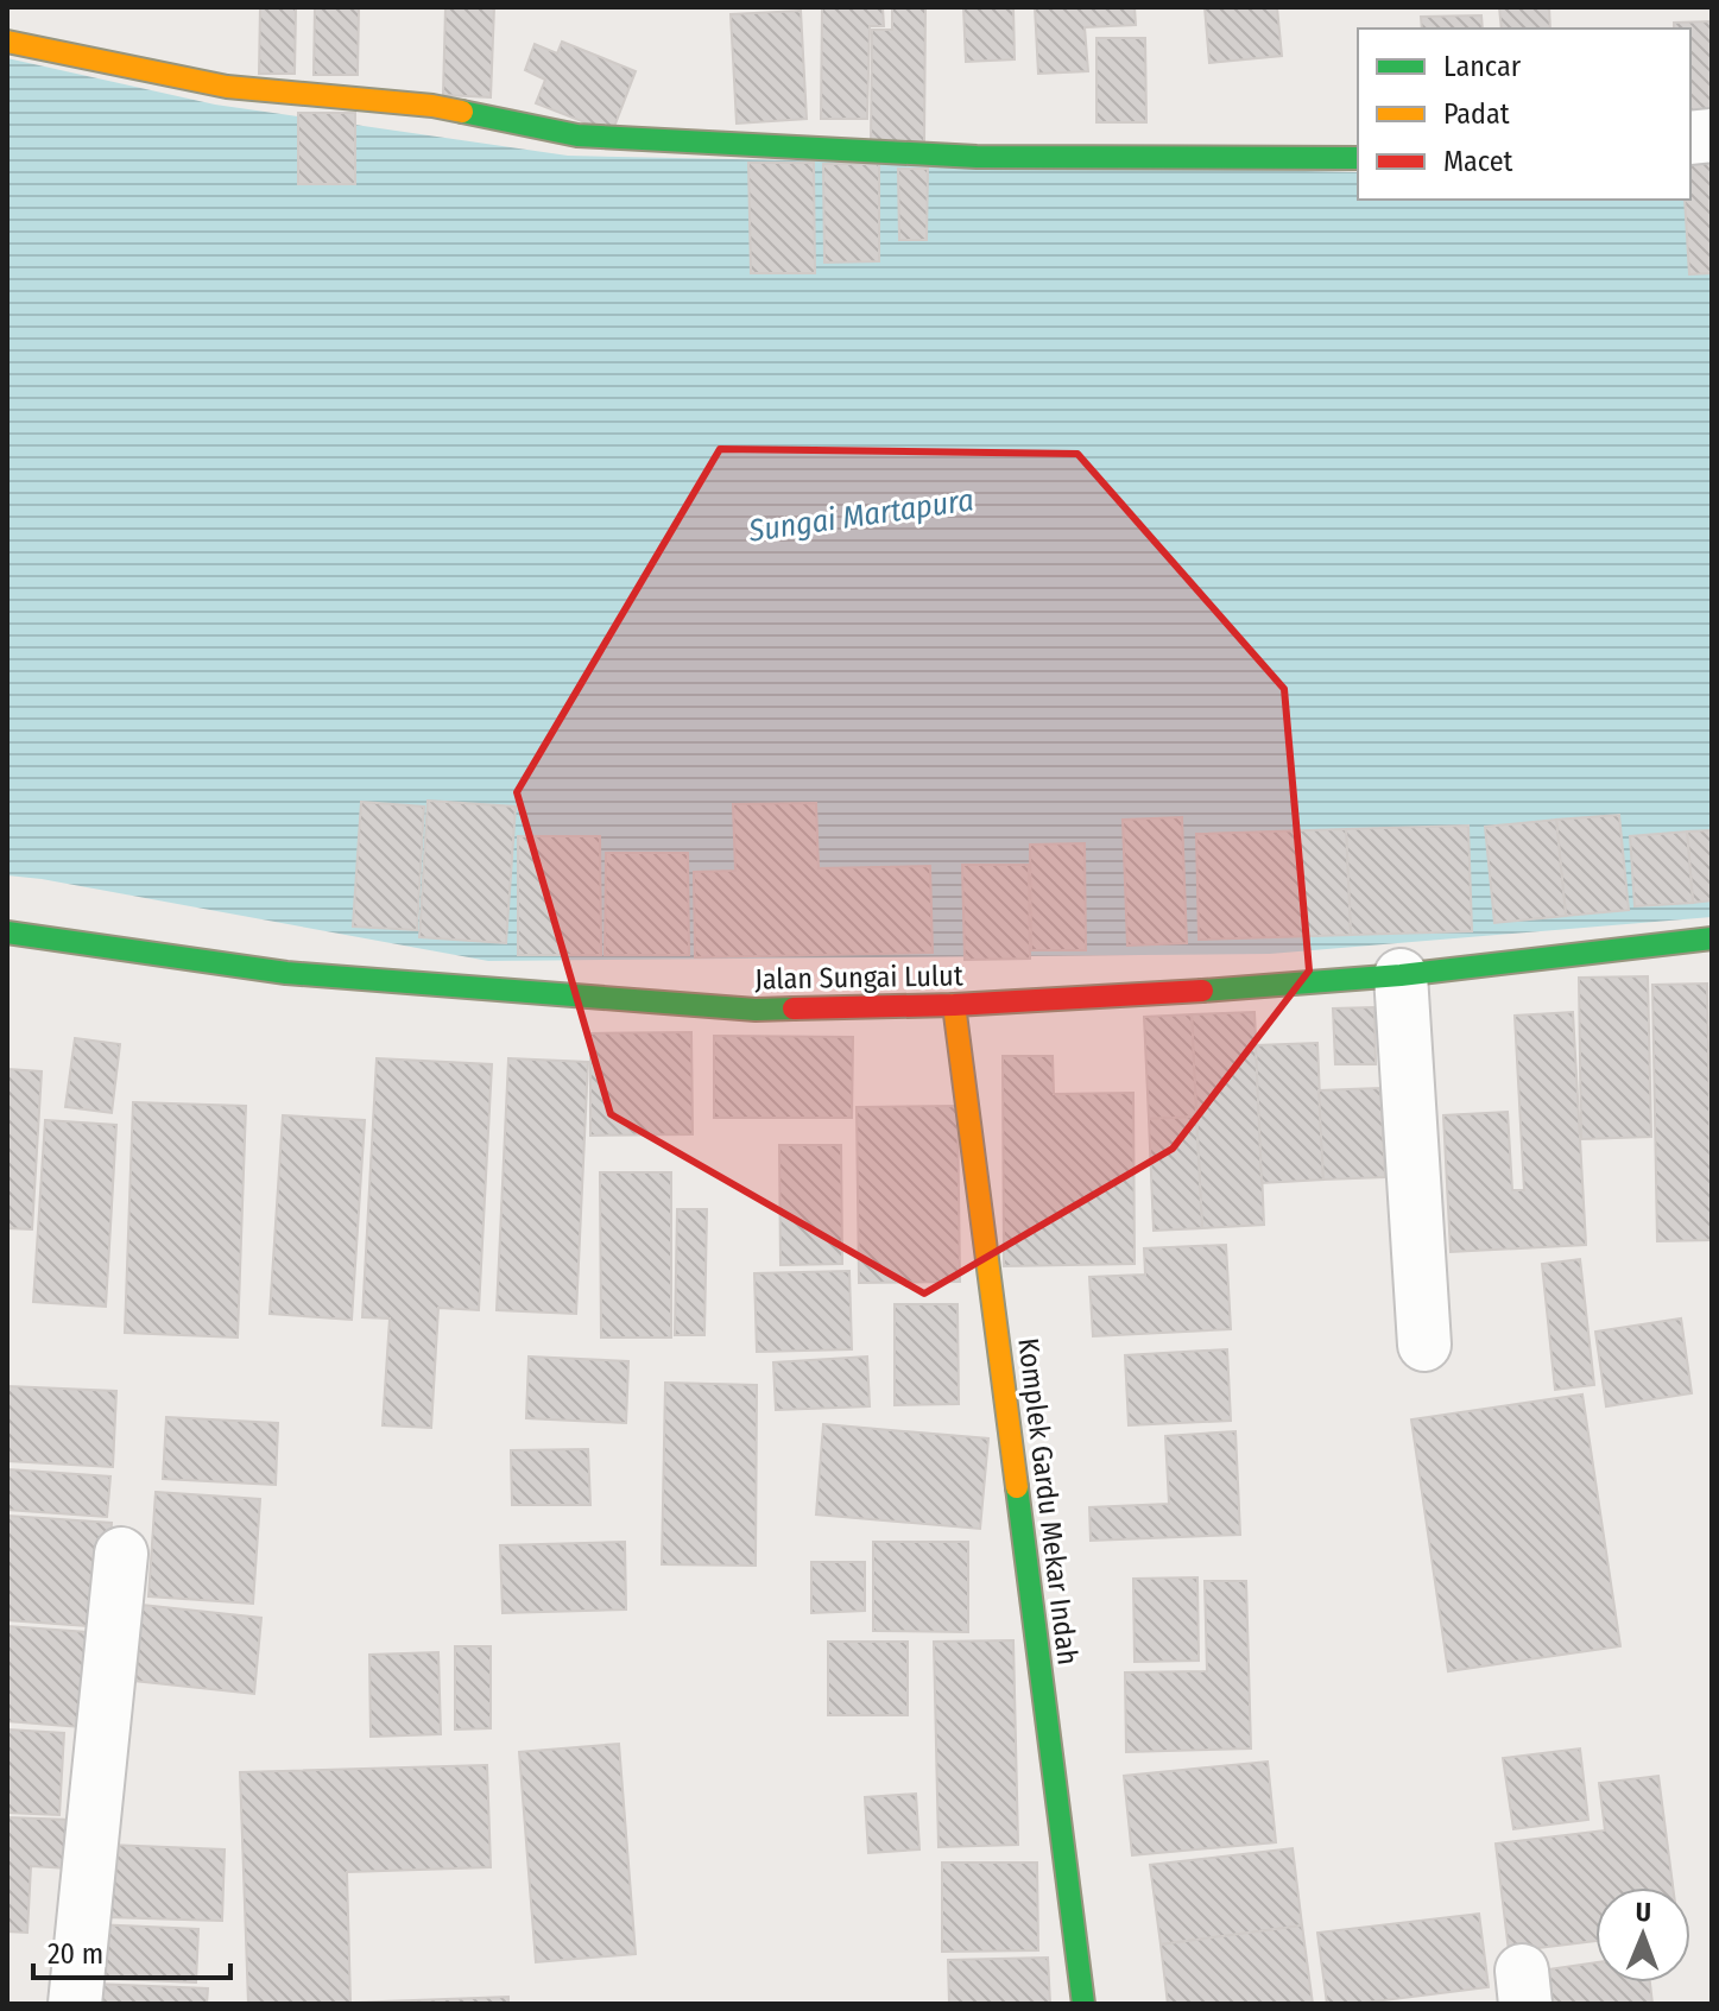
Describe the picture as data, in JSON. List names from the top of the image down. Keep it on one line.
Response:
{"streets":{"street":["Jalan Sungai Lulut","Komplek Gardu Mekar Indah"]},"crossings":[["Jalan Sungai Lulut","Komplek Gardu Mekar Indah"]],"water":["Sungai Martapura"],"legend":["Lancar","Padat","Macet"],"scale_bar":"20 m","north":"top"}
